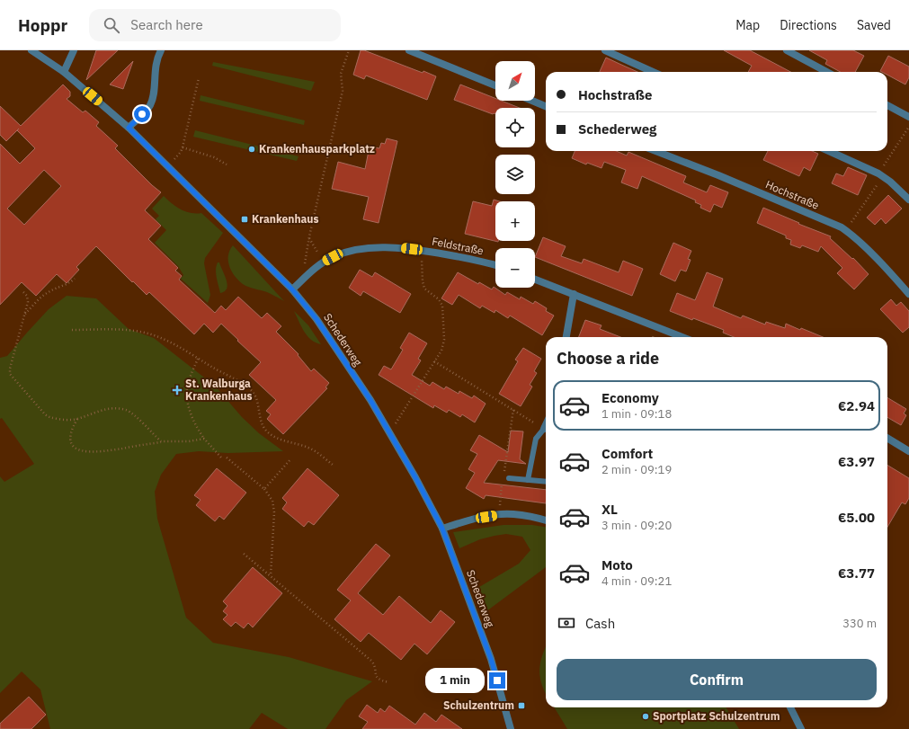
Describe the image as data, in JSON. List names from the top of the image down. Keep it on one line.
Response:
{"streets":{"street":["Hochstraße","Feldstraße","Schederweg"]},"crossings":[["Feldstraße","Schederweg"]],"places":{"other":["Krankenhausparkplatz","Sportplatz Schulzentrum"],"transit":["Krankenhaus","Schulzentrum"],"health":["St. Walburga Krankenhaus"]},"north":"top right","page":{"header":"Hoppr","search":"Search here","nav":["Map","Directions","Saved"],"map_buttons":["+","−"],"banner":["Hochstraße","Schederweg"],"heading":"Choose a ride","list":[{"name":"Economy","note":"1 min · 09:18","value":"€2.94"},{"name":"Comfort","note":"2 min · 09:19","value":"€3.97"},{"name":"XL","note":"3 min · 09:20","value":"€5.00"},{"name":"Moto","note":"4 min · 09:21","value":"€3.77"}],"pay":["Cash","330 m"],"buttons":"Confirm","bubble":"1 min"}}
